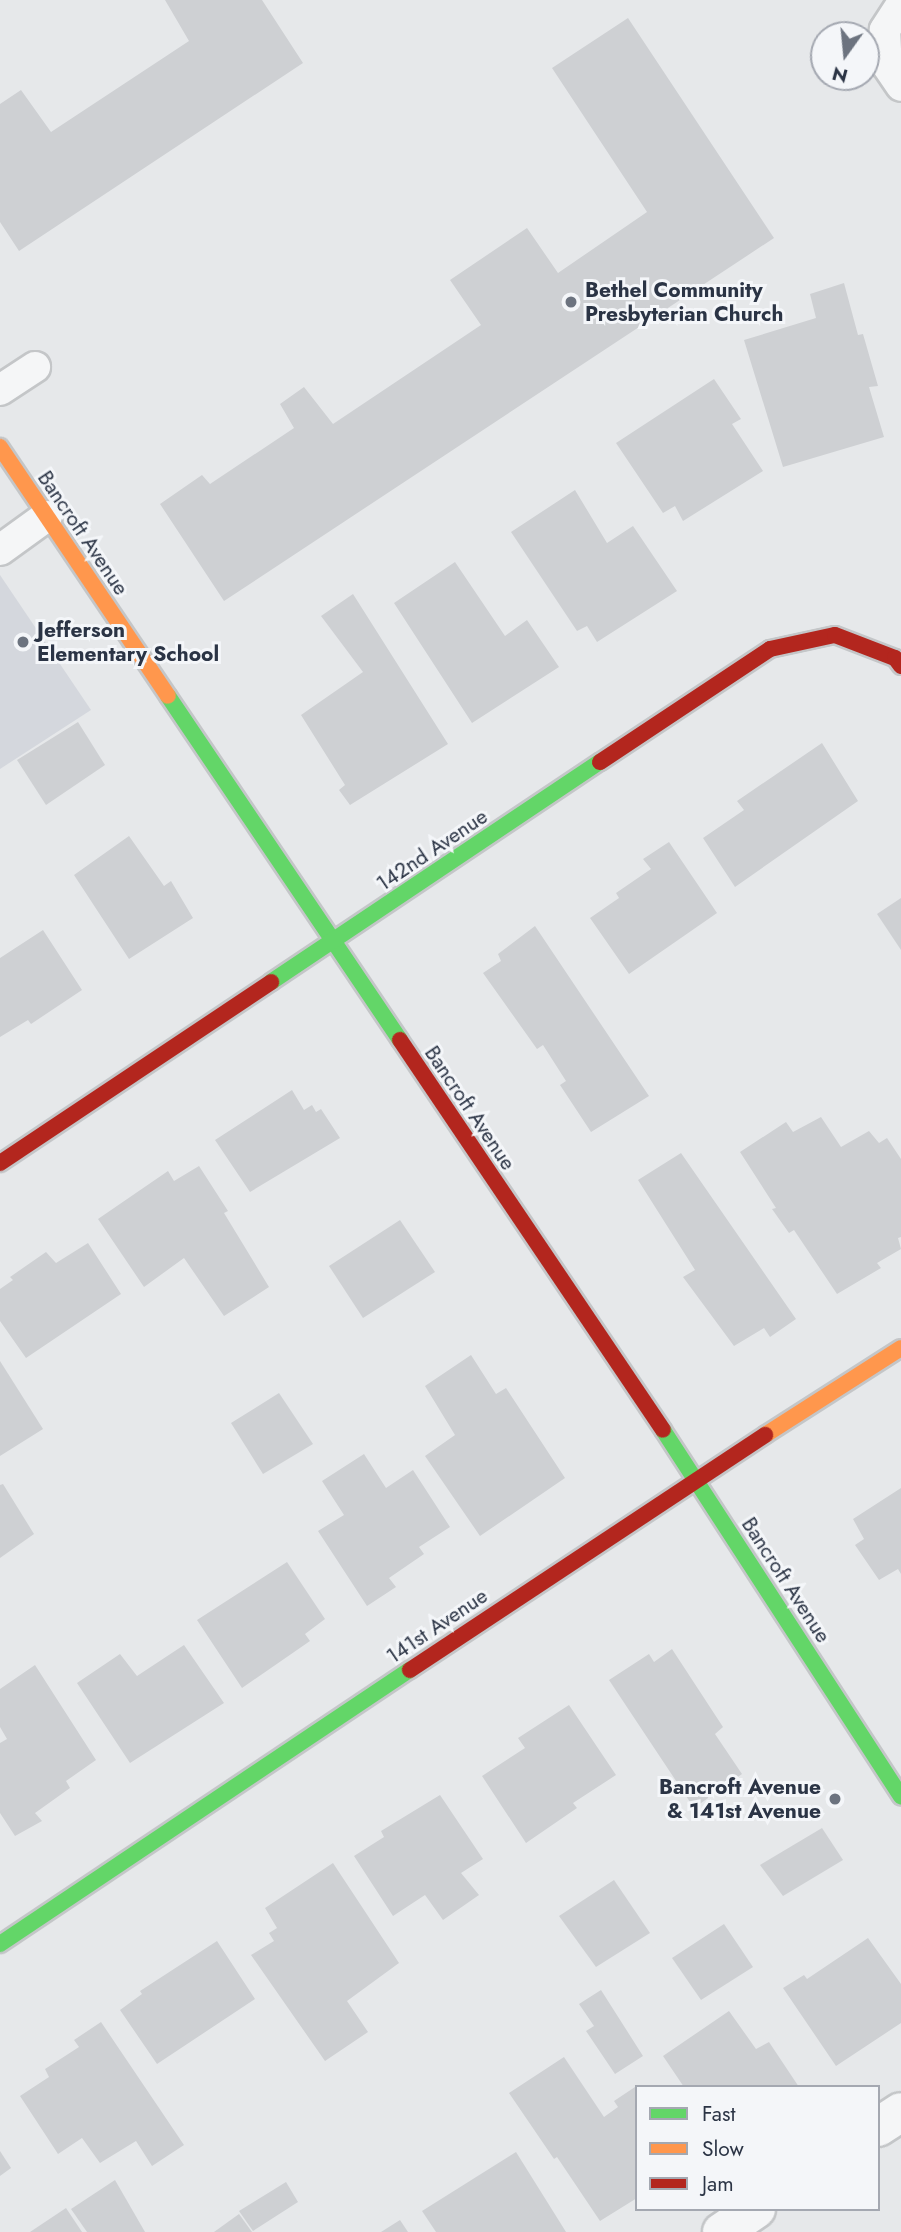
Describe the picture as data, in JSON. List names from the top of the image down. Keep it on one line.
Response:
{"streets":{"street":["Bancroft Avenue","142nd Avenue","141st Avenue"]},"crossings":[["Bancroft Avenue","142nd Avenue"],["Bancroft Avenue","141st Avenue"]],"places":["Bethel Community Presbyterian Church","Jefferson Elementary School","Bancroft Avenue & 141st Avenue"],"legend":["Fast","Slow","Jam"],"north":"bottom"}
